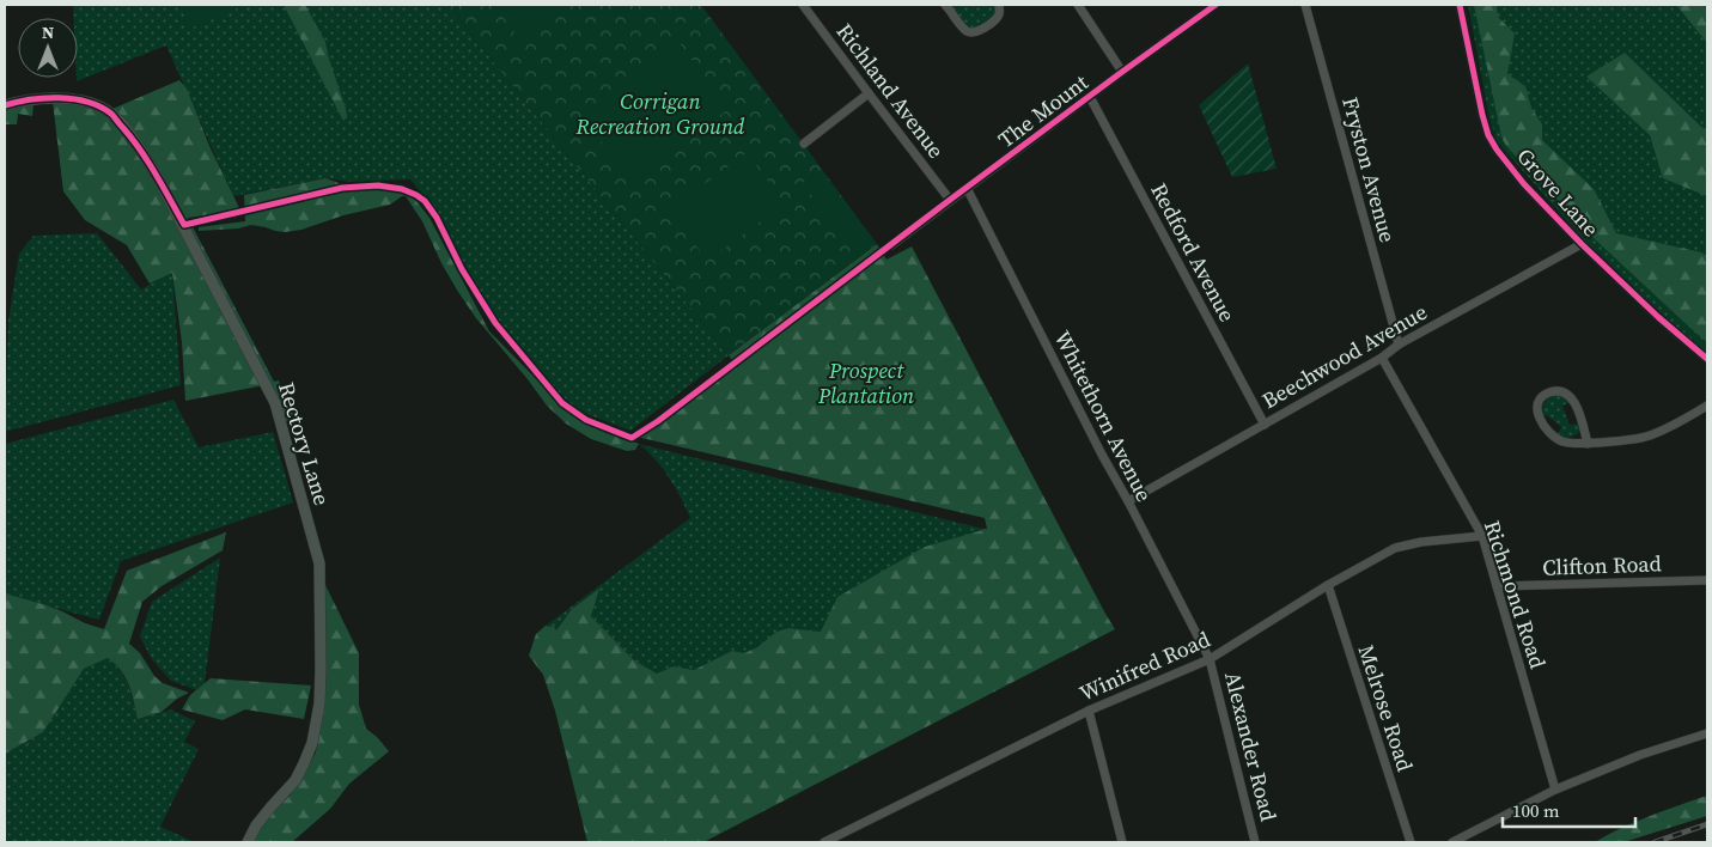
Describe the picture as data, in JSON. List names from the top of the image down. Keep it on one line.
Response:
{"streets":{"main road":["Rectory Lane"],"street":["Richland Avenue","The Mount","Fryston Avenue","Grove Lane","Redford Avenue","Beechwood Avenue","Whitethorn Avenue","Clifton Road","Richmond Road","Winifred Road","Melrose Road","Alexander Road"]},"crossings":[["Richland Avenue","The Mount"],["The Mount","Redford Avenue"],["The Mount","Whitethorn Avenue"],["Fryston Avenue","Beechwood Avenue"],["Grove Lane","Beechwood Avenue"],["Redford Avenue","Beechwood Avenue"],["Beechwood Avenue","Whitethorn Avenue"],["Beechwood Avenue","Richmond Road"],["Whitethorn Avenue","Winifred Road"],["Whitethorn Avenue","Alexander Road"],["Clifton Road","Richmond Road"],["Richmond Road","Winifred Road"],["Winifred Road","Melrose Road"],["Winifred Road","Alexander Road"]],"parks":["Corrigan Recreation Ground","Prospect Plantation"],"scale_bar":"100 m","north":"top"}
